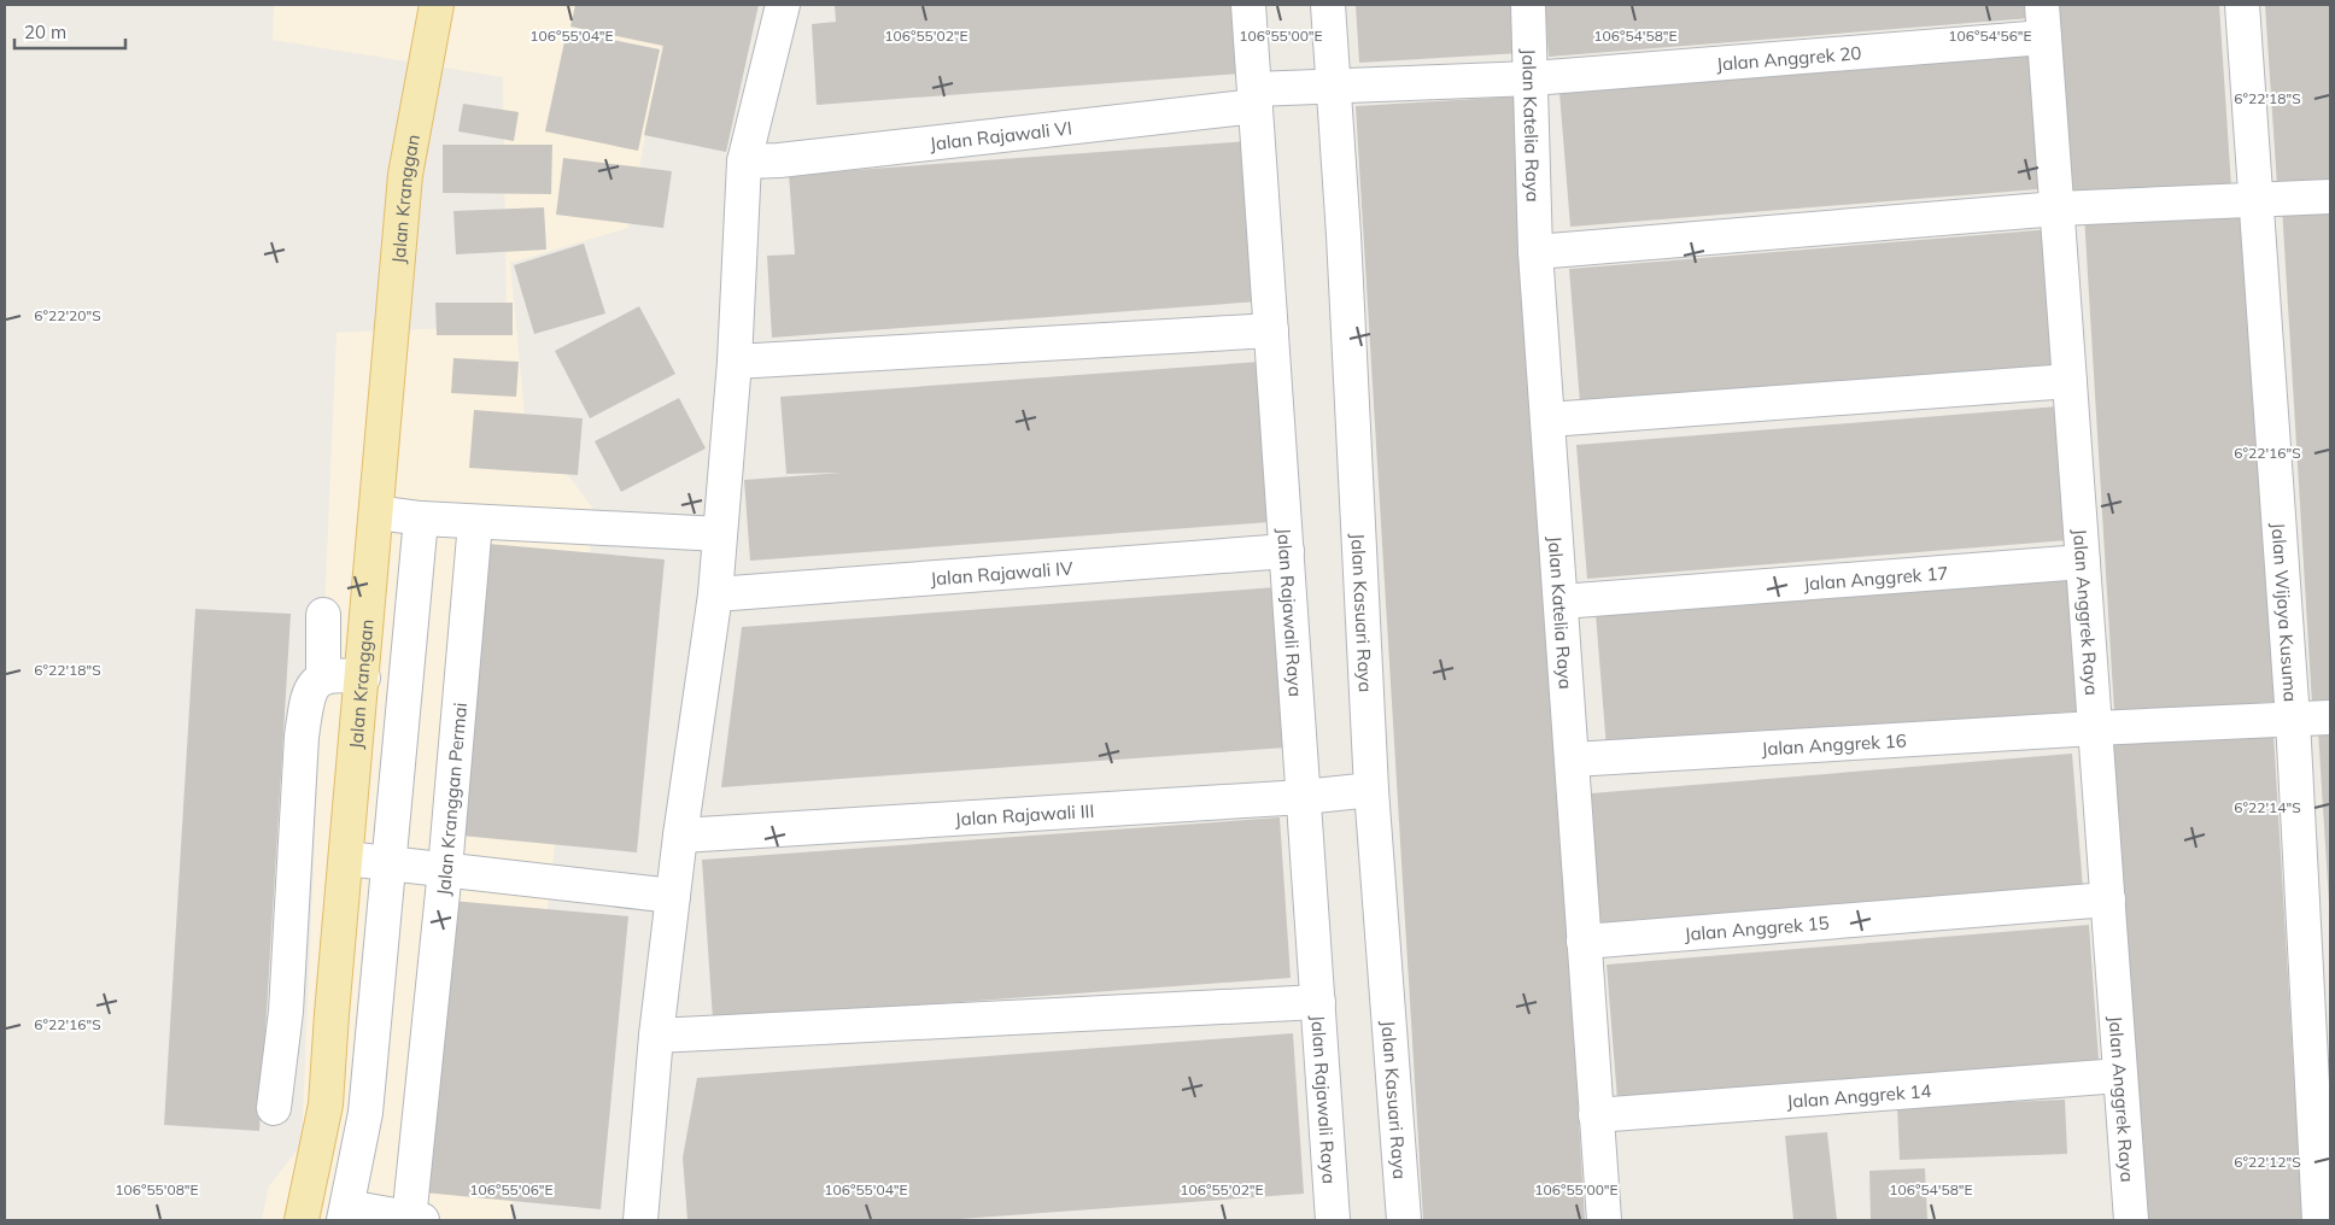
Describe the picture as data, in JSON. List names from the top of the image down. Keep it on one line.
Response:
{"streets":{"main road":["Jalan Kranggan"],"street":["Jalan Anggrek 20","Jalan Katelia Raya","Jalan Rajawali VI","Jalan Rajawali IV","Jalan Anggrek 17","Jalan Rajawali Raya","Jalan Kasuari Raya","Jalan Anggrek Raya","Jalan Wijaya Kusuma","Jalan Anggrek 16","Jalan Kranggan Permai","Jalan Rajawali III","Jalan Anggrek 15","Jalan Anggrek 14"]},"crossings":[["Jalan Anggrek 20","Jalan Katelia Raya"],["Jalan Anggrek 20","Jalan Rajawali VI"],["Jalan Anggrek 20","Jalan Kasuari Raya"],["Jalan Anggrek 20","Jalan Anggrek Raya"],["Jalan Katelia Raya","Jalan Anggrek 17"],["Jalan Katelia Raya","Jalan Anggrek 16"],["Jalan Katelia Raya","Jalan Anggrek 15"],["Jalan Katelia Raya","Jalan Anggrek 14"],["Jalan Rajawali VI","Jalan Rajawali Raya"],["Jalan Rajawali VI","Jalan Kasuari Raya"],["Jalan Rajawali IV","Jalan Rajawali Raya"],["Jalan Anggrek 17","Jalan Anggrek Raya"],["Jalan Rajawali Raya","Jalan Rajawali III"],["Jalan Kasuari Raya","Jalan Rajawali III"],["Jalan Anggrek Raya","Jalan Anggrek 16"],["Jalan Anggrek Raya","Jalan Anggrek 15"],["Jalan Anggrek Raya","Jalan Anggrek 14"],["Jalan Wijaya Kusuma","Jalan Anggrek 16"]],"scale_bar":"20 m","coordinates":["106°55'04\"E","106°55'02\"E","106°55'00\"E","106°54'58\"E","106°54'56\"E","6°22'18\"S","6°22'20\"S","6°22'16\"S","6°22'14\"S","6°22'12\"S","106°55'08\"E","106°55'06\"E"]}
